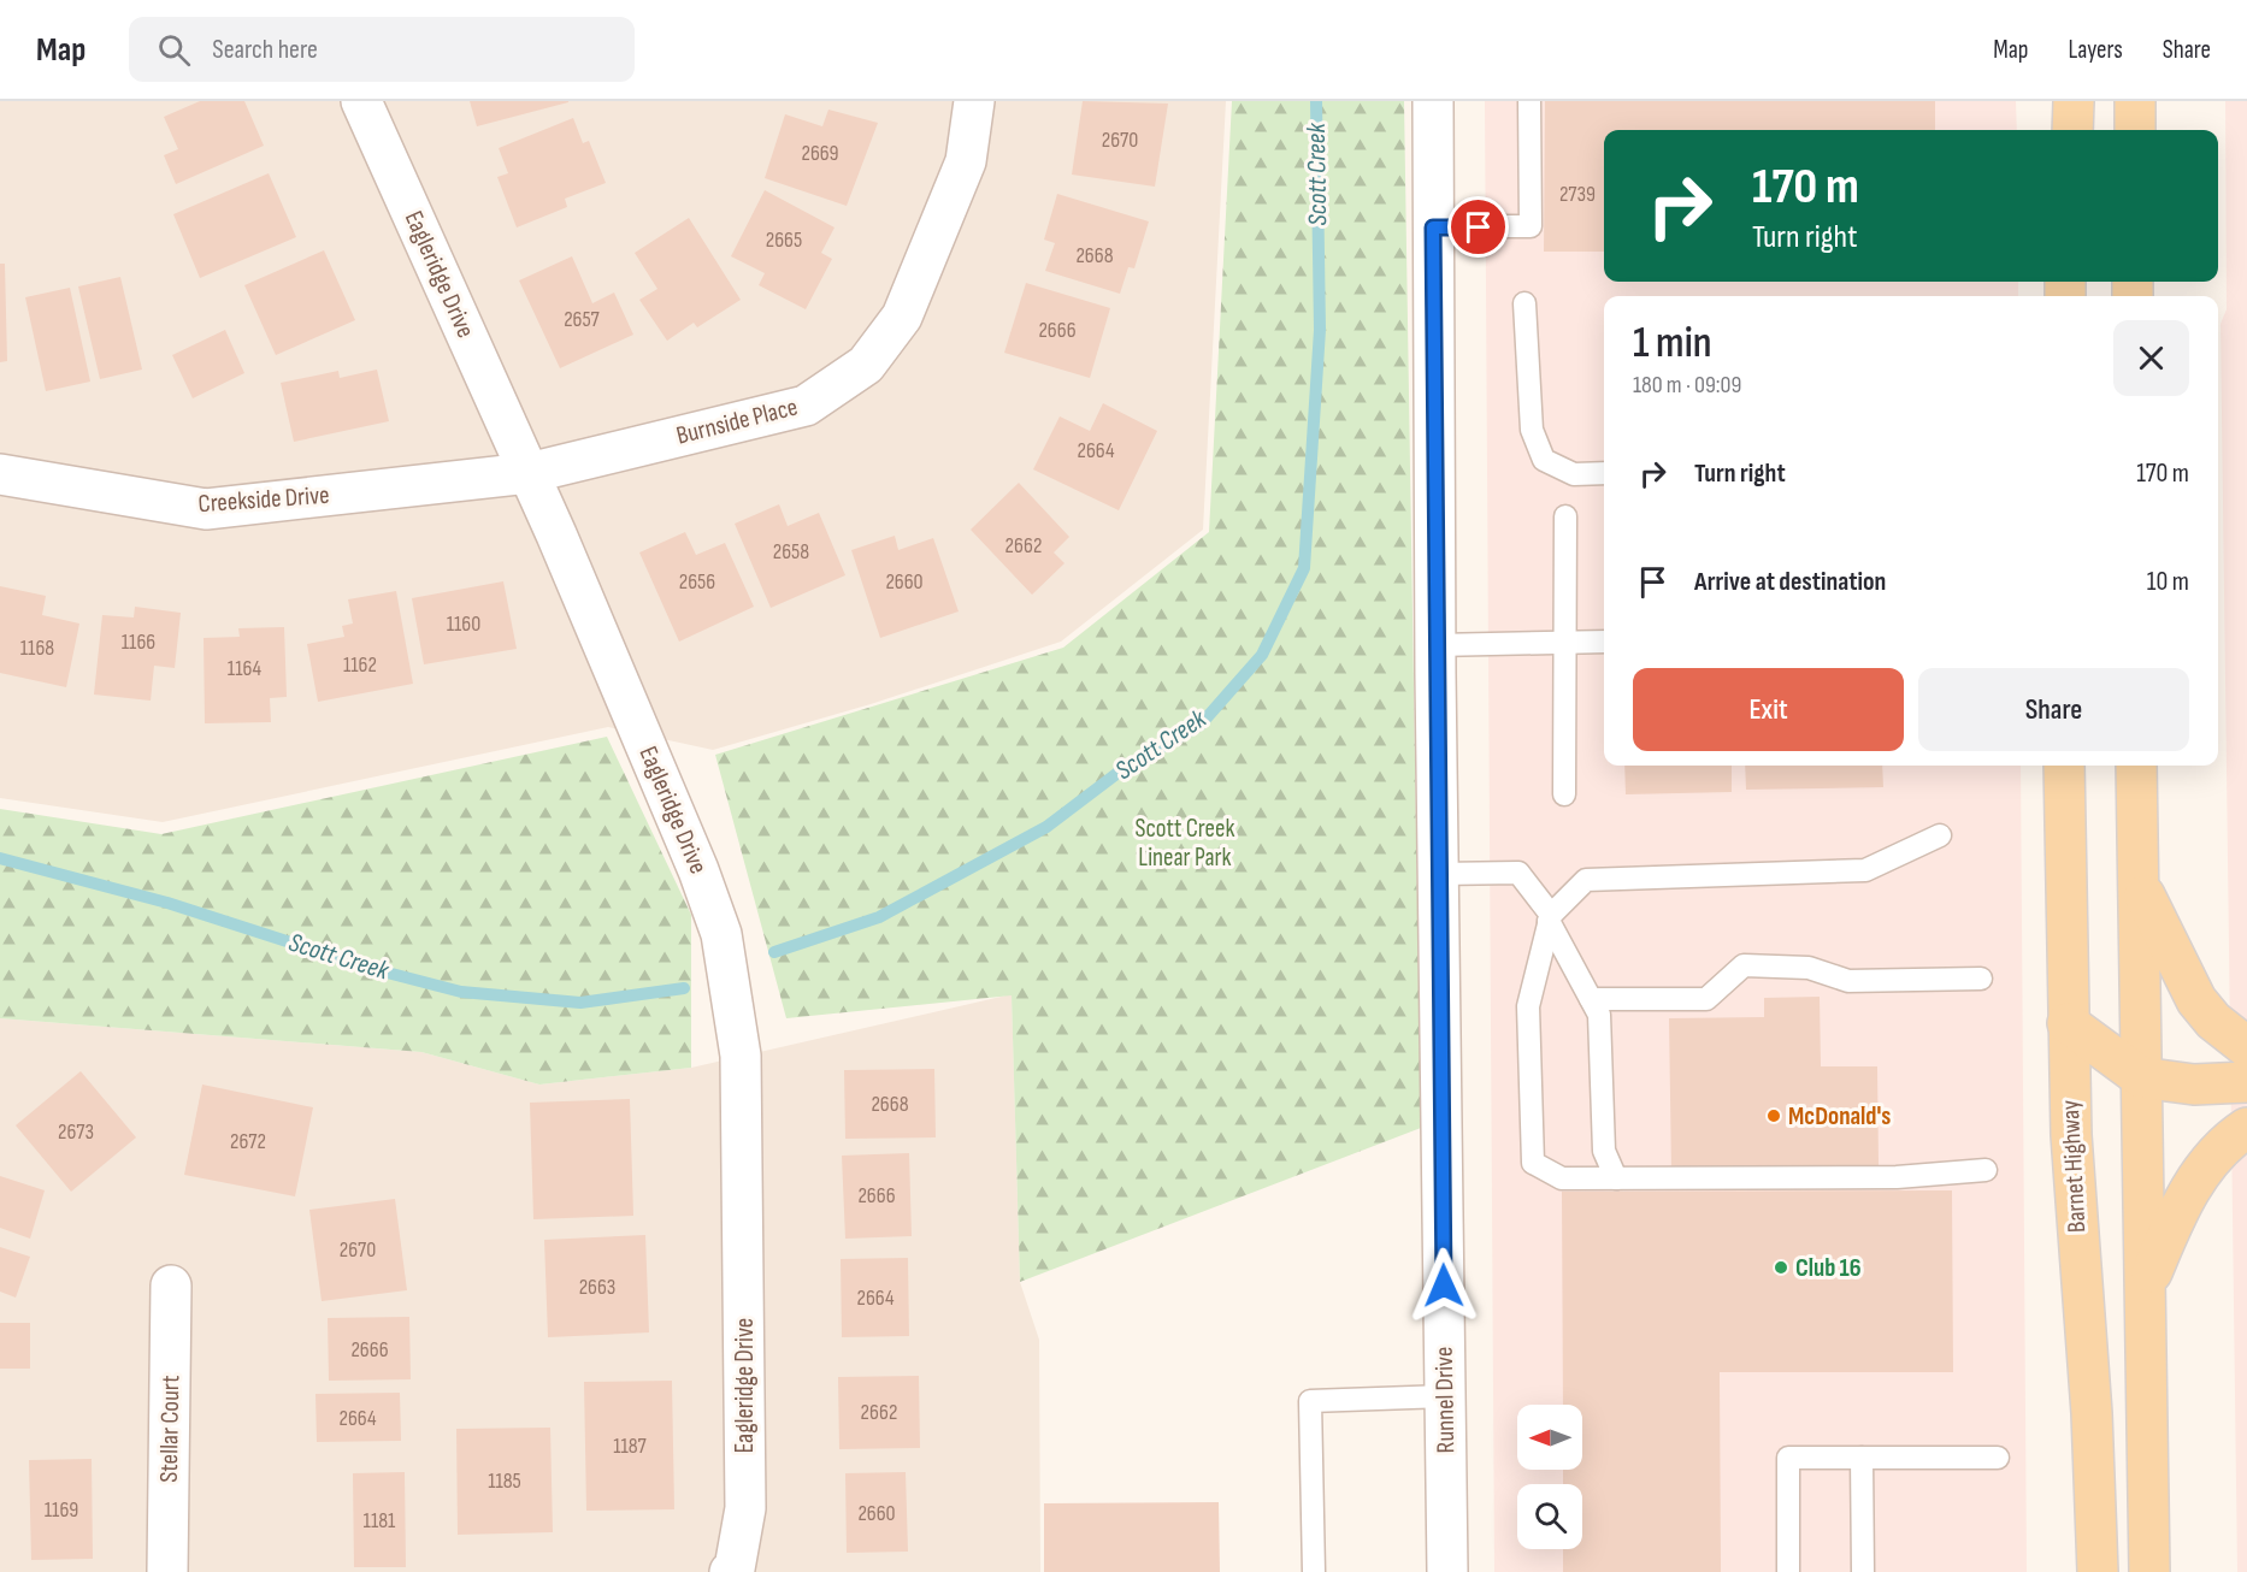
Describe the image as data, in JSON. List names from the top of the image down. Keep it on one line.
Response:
{"streets":{"main road":["Barnet Highway"],"street":["Eagleridge Drive","Burnside Place","Creekside Drive","Runnel Drive","Stellar Court"]},"crossings":[["Eagleridge Drive","Burnside Place"],["Eagleridge Drive","Creekside Drive"],["Burnside Place","Creekside Drive"]],"water":["Scott Creek"],"parks":["Scott Creek Linear Park"],"places":["McDonald's","Club 16"],"house_numbers":["2670","2669","2739","2665","2668","2657","2666","2664","2662","2658","2656","2660","1160","1166","1168","1162","1164","2668","2673","2672","2666","2670","2663","2664","2666","2662","2664","1187","1185","1169","2660","1181"],"north":"left","page":{"header":"Map","search":"Search here","nav":["Map","Layers","Share"],"turn":["170 m","Turn right"],"heading":["1 min","180 m · 09:09"],"list":[{"name":"Turn right","value":"170 m"},{"name":"Arrive at destination","value":"10 m"}],"buttons":["Exit","Share"]}}
